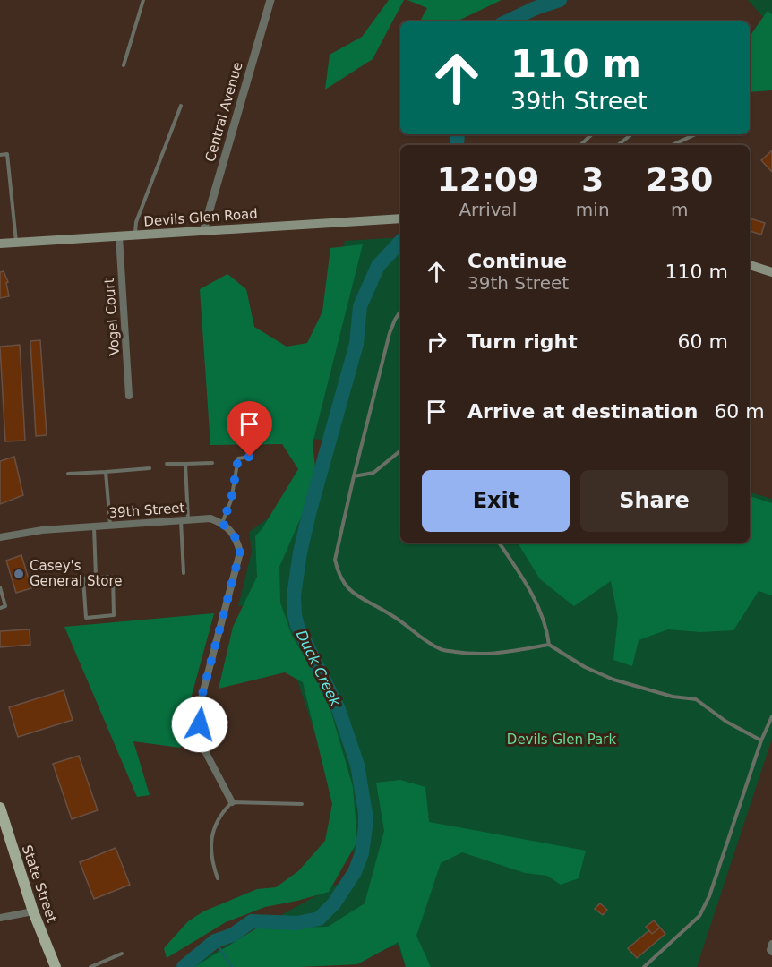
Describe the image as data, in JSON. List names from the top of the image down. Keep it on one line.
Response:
{"streets":{"main road":["Devils Glen Road","State Street"],"street":["Central Avenue","Vogel Court","39th Street"]},"crossings":[["Central Avenue","Devils Glen Road"],["Devils Glen Road","Vogel Court"]],"water":["Duck Creek"],"parks":["Devils Glen Park"],"places":["Casey's General Store"],"page":{"turn":["110 m","39th Street"],"eta":["12:09","Arrival","3","min","230","m"],"list":[{"name":"Continue","note":"39th Street","value":"110 m"},{"name":"Turn right","value":"60 m"},{"name":"Arrive at destination","value":"60 m"}],"buttons":["Exit","Share"]}}
